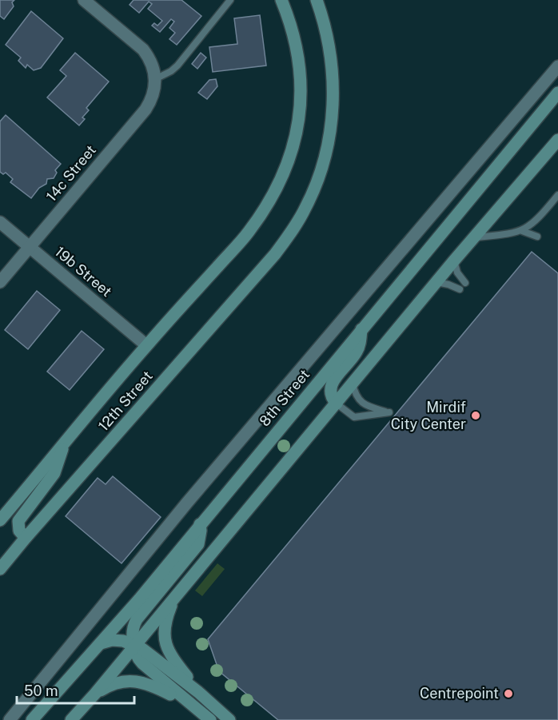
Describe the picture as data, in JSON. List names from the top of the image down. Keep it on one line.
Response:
{"streets":{"street":["14c Street","19b Street","8th Street","12th Street"]},"crossings":[["14c Street","19b Street"],["19b Street","12th Street"]],"places":["Mirdif City Center","Centrepoint"],"scale_bar":"50 m"}
